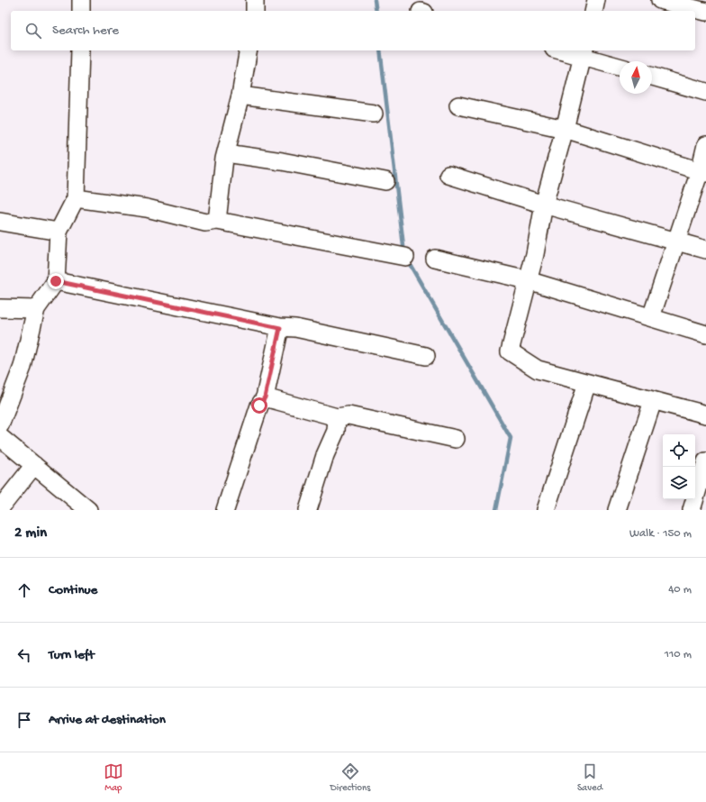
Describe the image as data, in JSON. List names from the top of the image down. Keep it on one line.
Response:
{"north":"top","page":{"search":"Search here","heading":["2 min","Walk · 150 m"],"list":[["Continue","40 m"],["Turn left","110 m"],"Arrive at destination"],"nav":["Map","Directions","Saved"]}}
